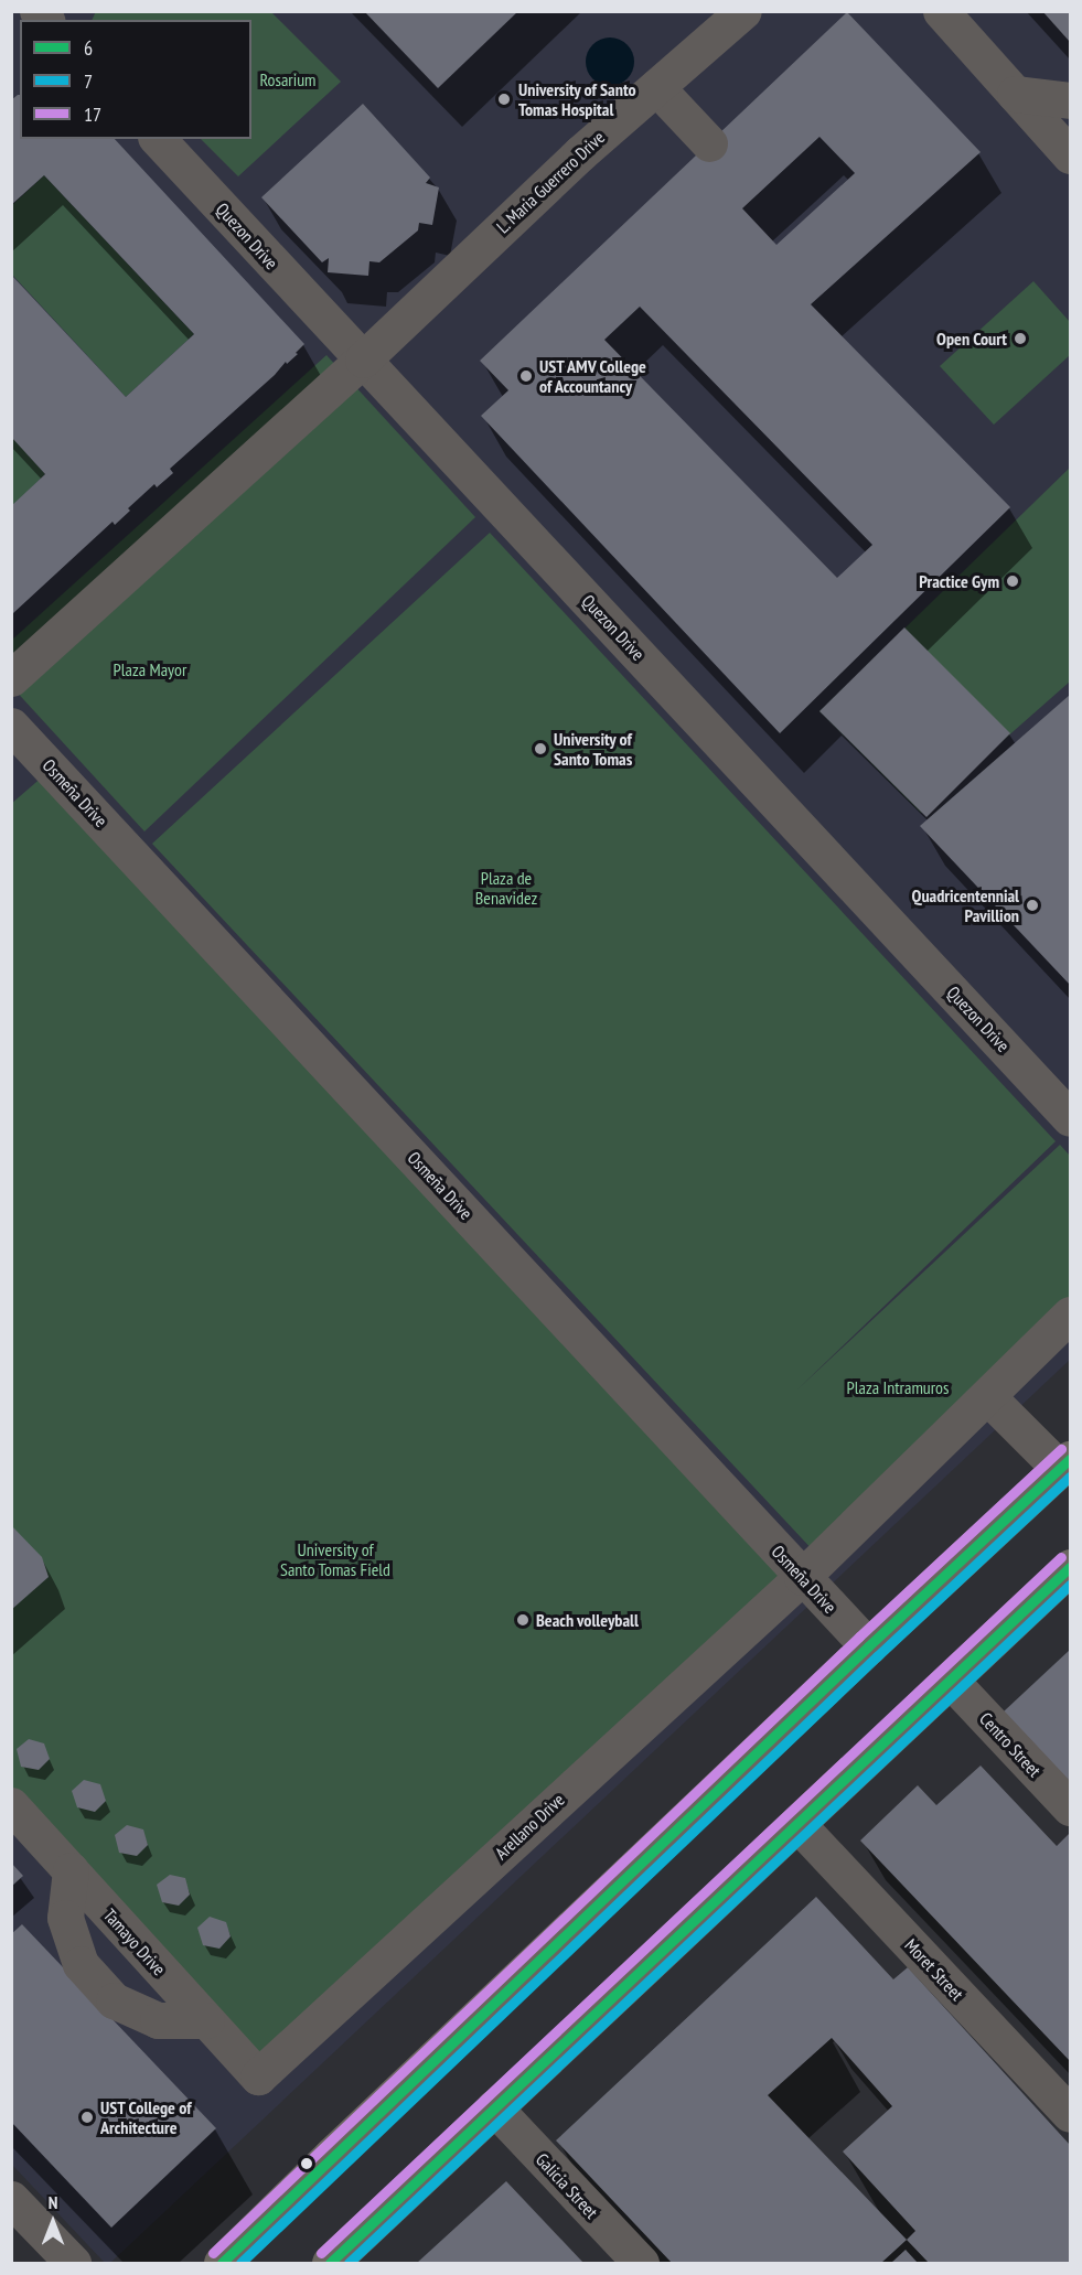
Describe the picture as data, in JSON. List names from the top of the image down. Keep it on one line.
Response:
{"streets":{"street":["L. Maria Guerrero Drive","Quezon Drive","Osmeña Drive","Centro Street","Arellano Drive","Tamayo Drive","Moret Street","Galicia Street"]},"crossings":[["L. Maria Guerrero Drive","Quezon Drive"],["Osmeña Drive","Arellano Drive"],["Arellano Drive","Tamayo Drive"]],"parks":["Rosarium","Plaza Mayor","Plaza de Benavidez","Plaza Intramuros","University of Santo Tomas Field"],"places":["University of Santo Tomas Hospital","Open Court","UST AMV College of Accountancy","Practice Gym","University of Santo Tomas","Quadricentennial Pavillion","Beach volleyball","UST College of Architecture"],"lines":["transit line 17","transit line 6","transit line 7"],"legend":["6","7","17"],"north":"top"}
